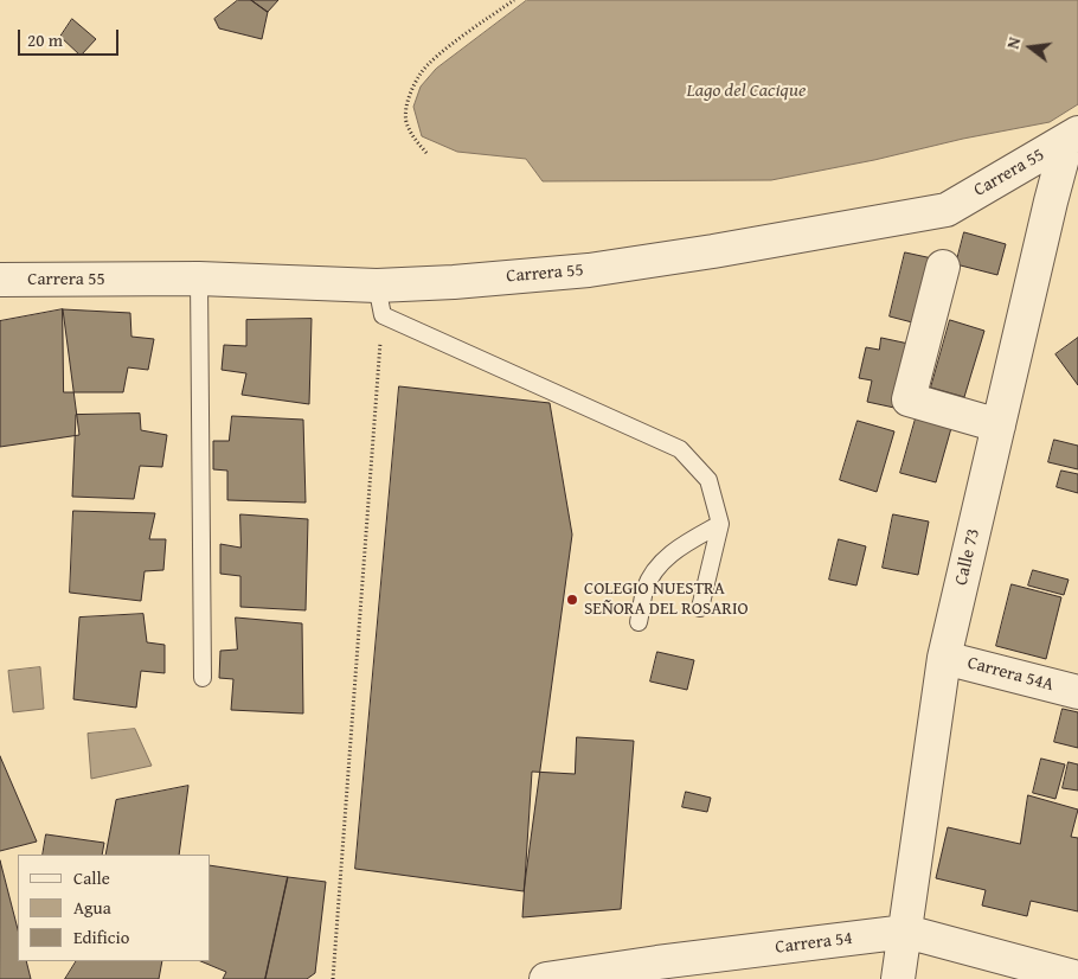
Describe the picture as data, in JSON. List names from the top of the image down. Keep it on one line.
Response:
{"streets":{"street":["Carrera 55","Calle 73","Carrera 54A","Carrera 54"]},"crossings":[["Carrera 55","Calle 73"],["Calle 73","Carrera 54A"],["Calle 73","Carrera 54"]],"water":["Lago del Cacique"],"places":["COLEGIO NUESTRA SEÑORA DEL ROSARIO"],"legend":["Calle","Agua","Edificio"],"scale_bar":"20 m","north":"left"}
